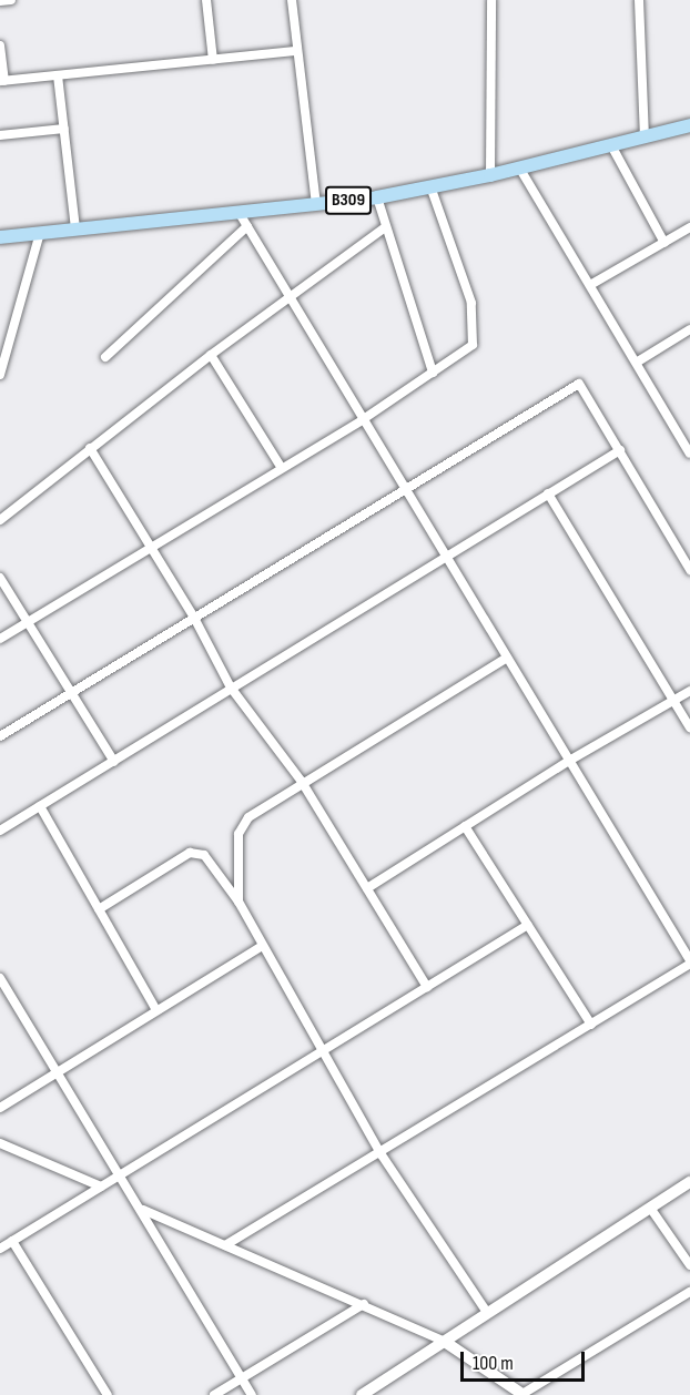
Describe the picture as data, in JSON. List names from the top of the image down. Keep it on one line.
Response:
{"streets":{"main road":["B309"]},"scale_bar":"100 m"}
